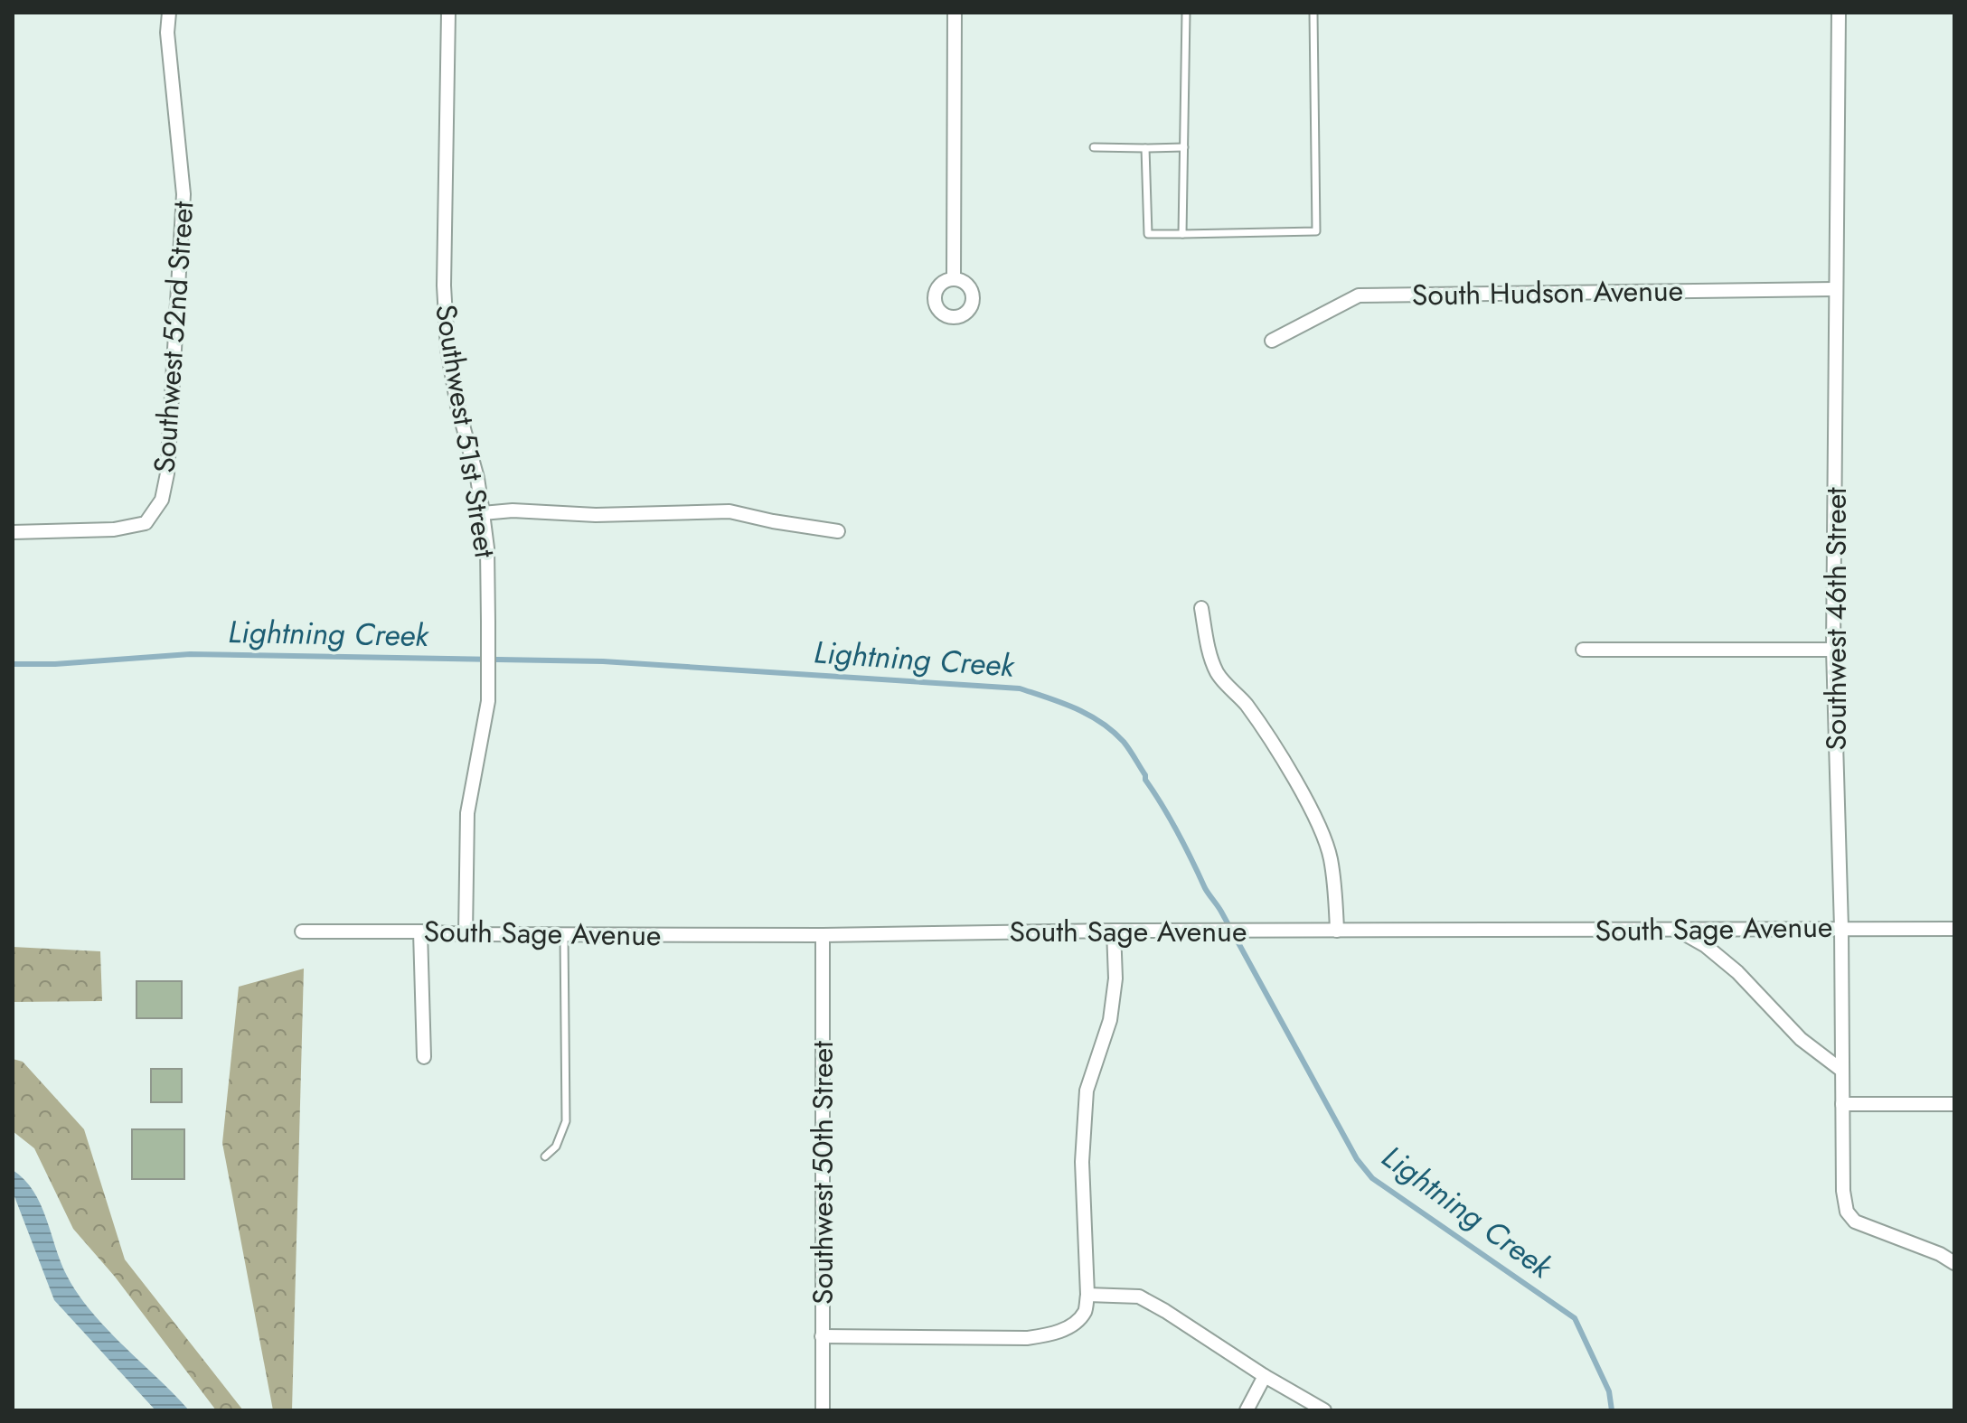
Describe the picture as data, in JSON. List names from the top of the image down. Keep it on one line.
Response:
{"streets":{"street":["South Hudson Avenue","Southwest 52nd Street","Southwest 51st Street","Southwest 46th Street","South Sage Avenue","Southwest 50th Street"]},"crossings":[["South Hudson Avenue","Southwest 46th Street"],["Southwest 51st Street","South Sage Avenue"],["Southwest 46th Street","South Sage Avenue"],["South Sage Avenue","Southwest 50th Street"]],"water":["Lightning Creek"]}
